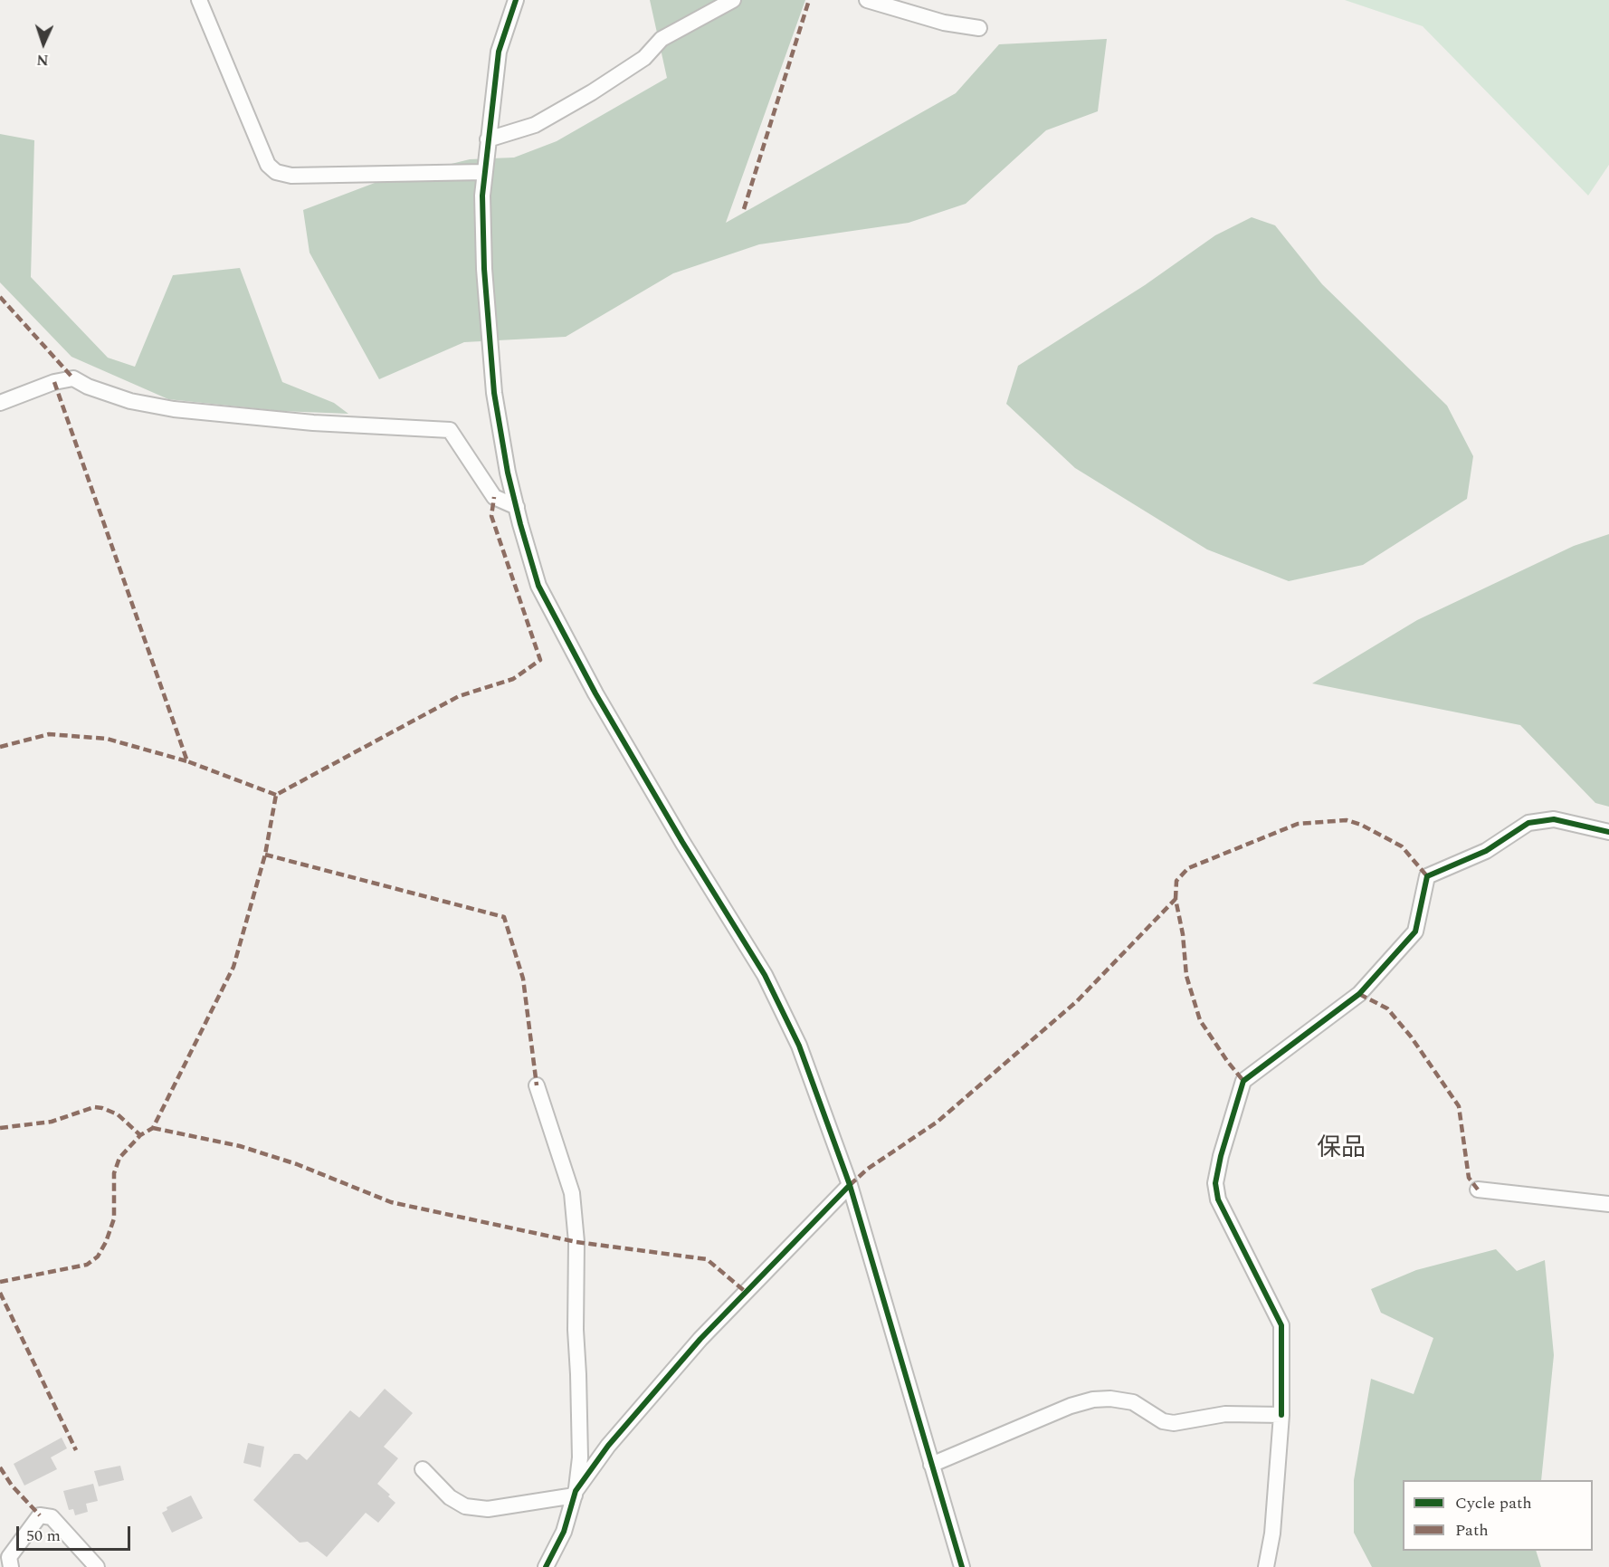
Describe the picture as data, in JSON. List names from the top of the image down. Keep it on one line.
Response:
{"districts":["保品"],"legend":["Cycle path","Path"],"scale_bar":"50 m","north":"bottom"}
